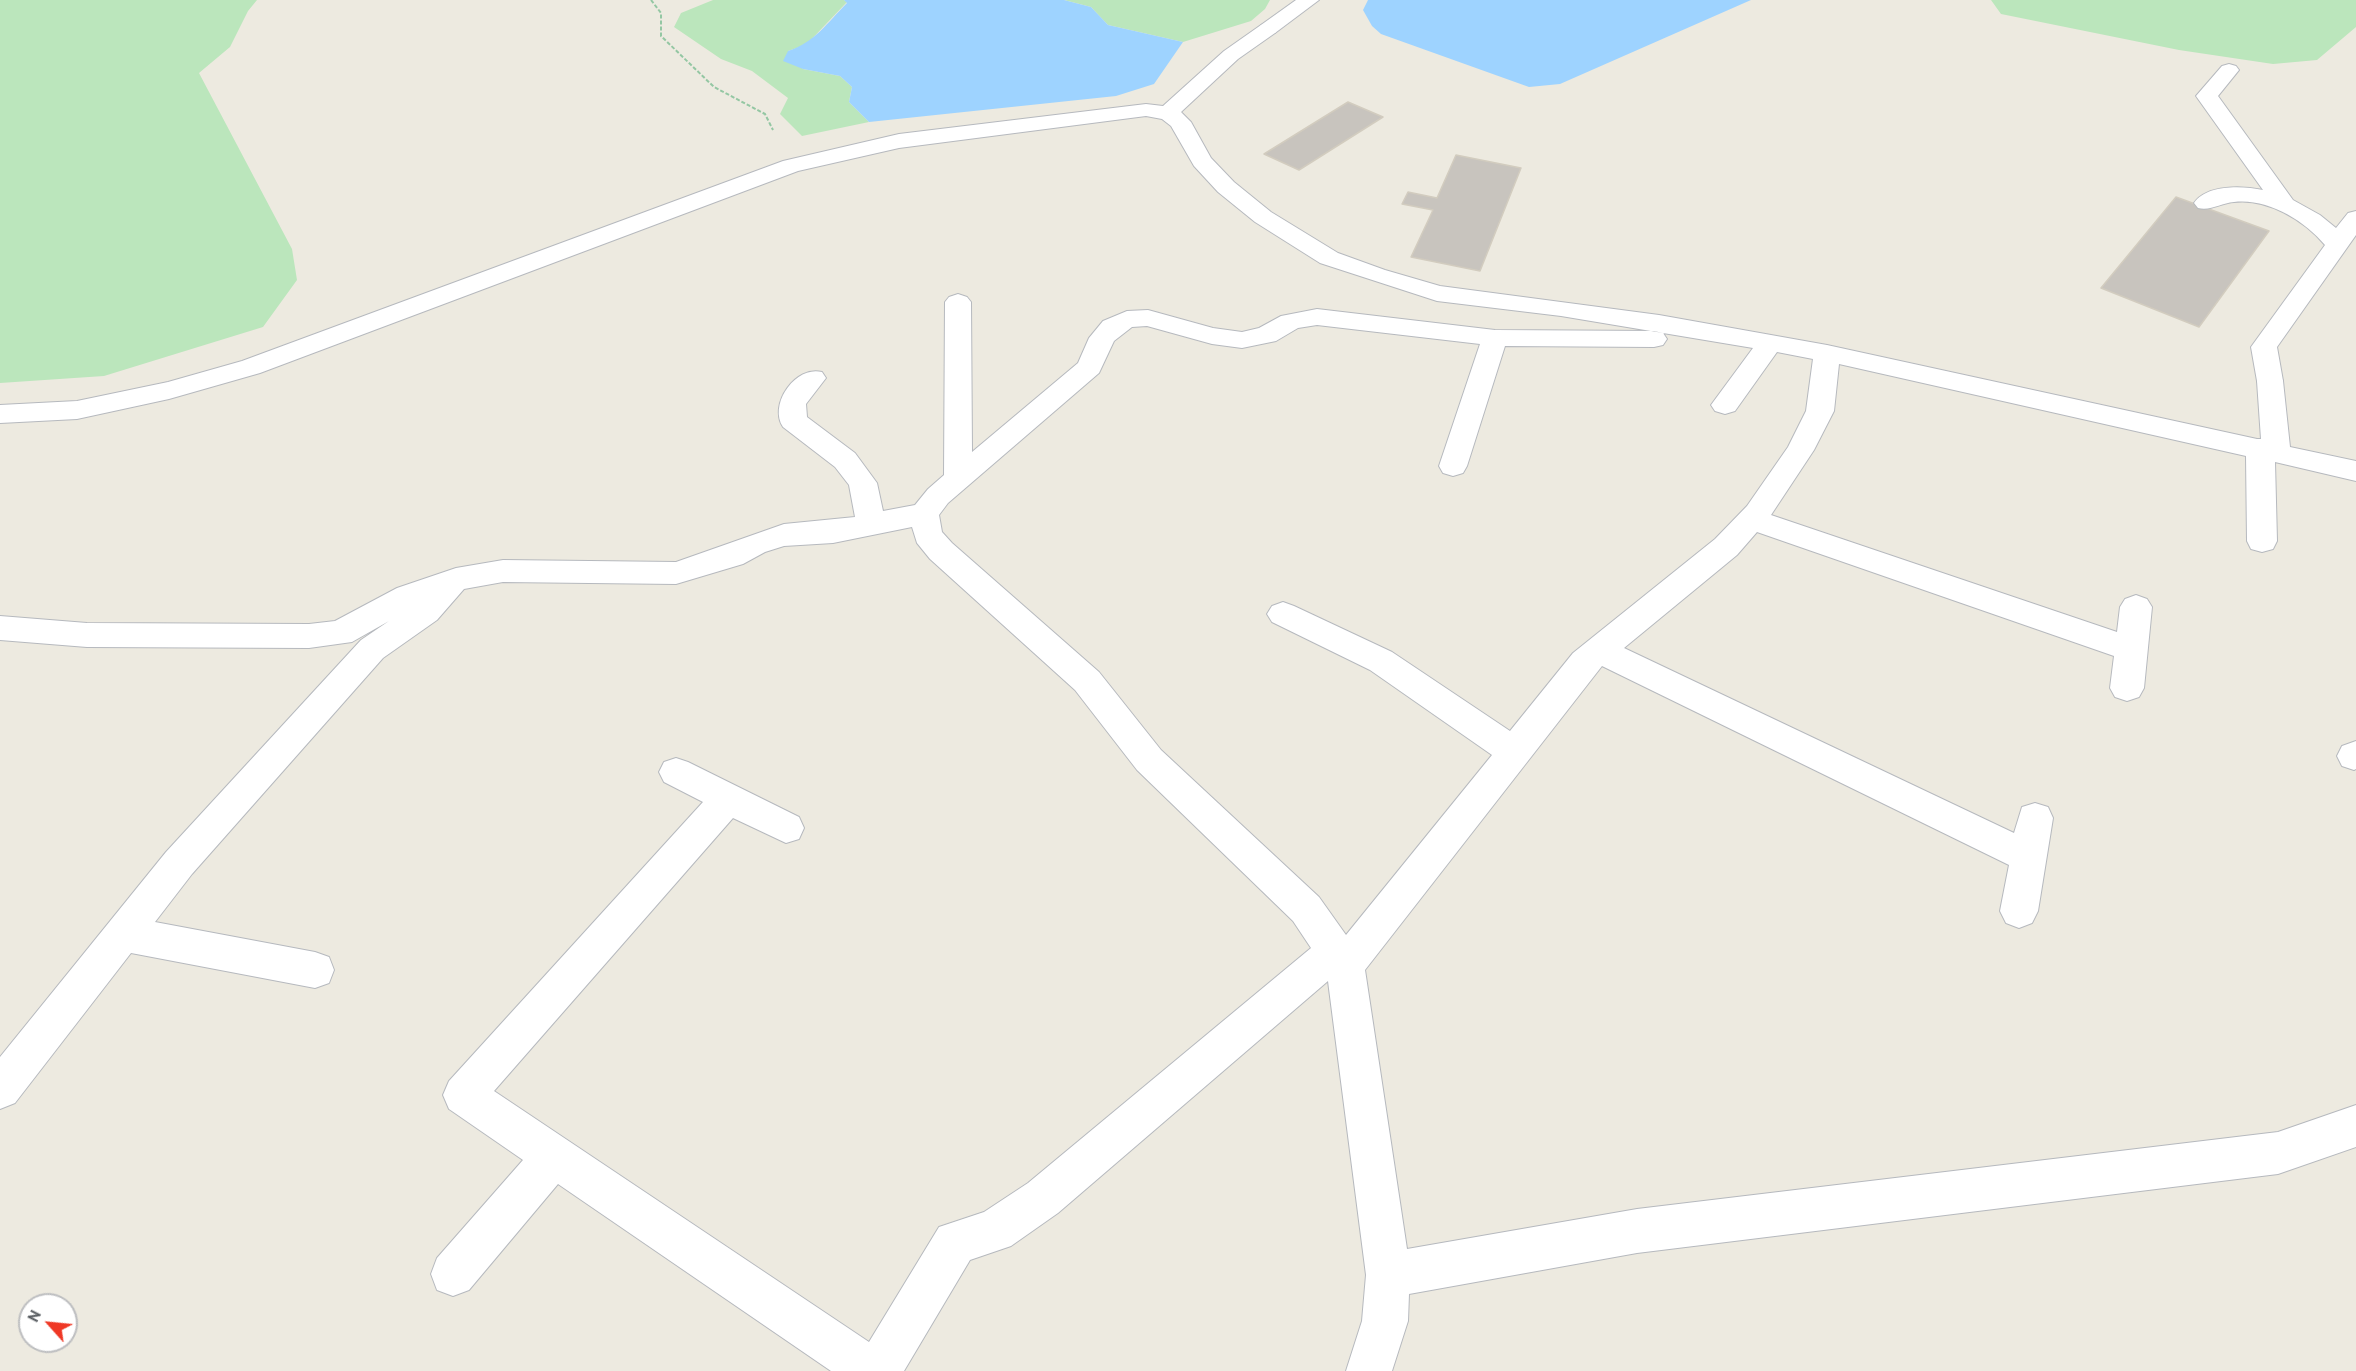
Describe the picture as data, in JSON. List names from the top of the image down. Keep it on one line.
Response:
{"north":"top left"}
